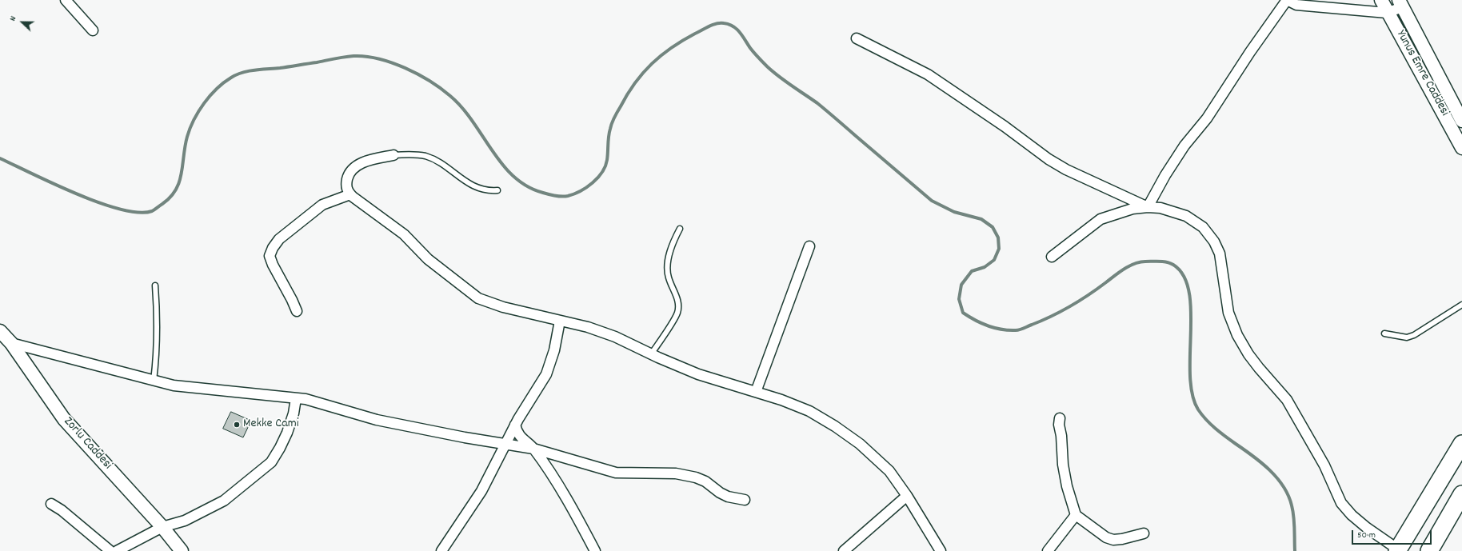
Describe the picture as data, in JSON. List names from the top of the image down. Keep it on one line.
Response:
{"streets":{"street":["Yunus Emre Caddesi","Zorlu Caddesi"]},"places":["Mekke Cami"],"scale_bar":"50 m","north":"left"}
